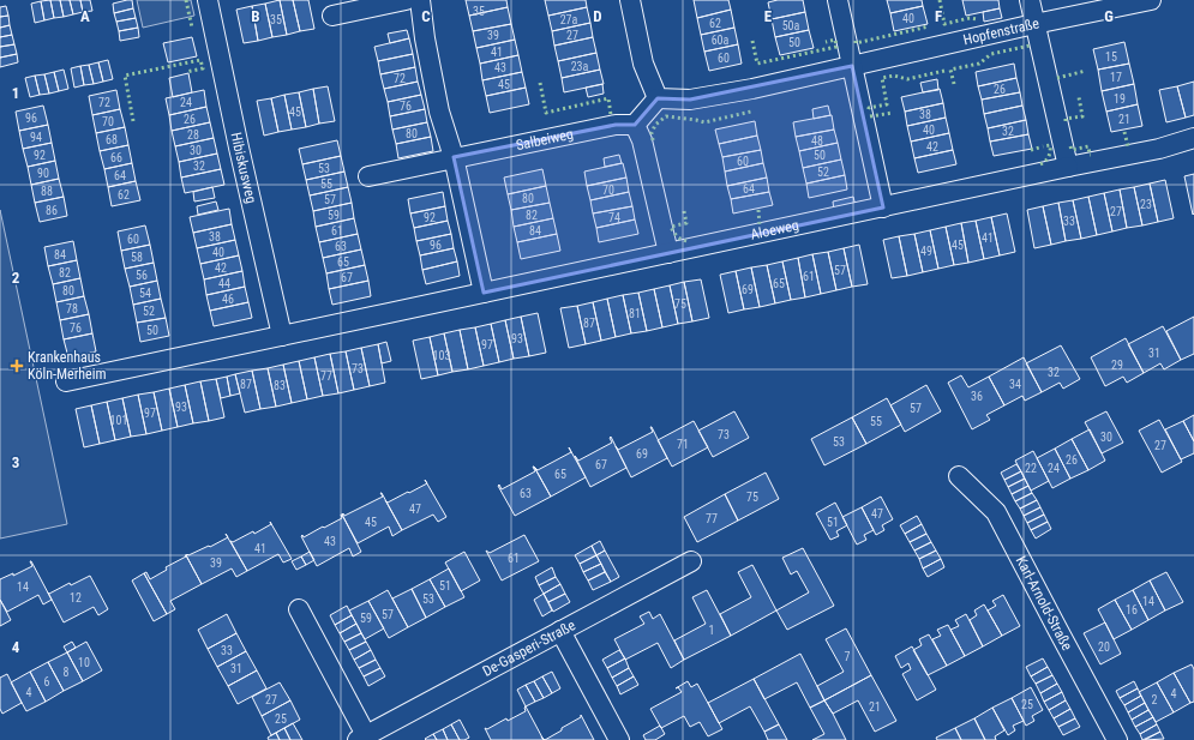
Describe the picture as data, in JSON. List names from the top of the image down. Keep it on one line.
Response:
{"streets":{"street":["Hopfenstraße","Salbeiweg","Hibiskusweg","Aloeweg","Karl-Arnold-Straße","De-Gasperi-Straße"]},"crossings":[["Hibiskusweg","Aloeweg"]],"places":{"health":["Krankenhaus Köln-Merheim"]},"house_numbers":["35","40","35","27a","62","50a","39","27","60a","50","41","15","60","23a","43","17","72","45","26","19","72","24","76","45","38","96","26","21","70","40","32","80","28","94","68","48","42","30","92","50","66","60","32","53","52","90","64","55","64","70","88","62","80","57","23","86","27","59","82","92","74","33","61","84","38","41","60","96","45","63","49","40","84","58","65","42","57","82","56","61","67","44","65","69","80","54","46","75","78","52","81","87","76","50","93","97","31","103","29","73","32","77","87","34","83","36","93","57","97","101","55","73","30","53","71","27","69","26","67","22","24","65","63","75","47","47","77","45","51","43","41","61","39","51","14","12","53","14","16","57","59","1","20","33","7","10","31","8","6","4","4","27","2","25","21","25"],"grid":{"columns":["A","B","C","D","E","F","G"],"rows":["1","2","3","4"]}}
